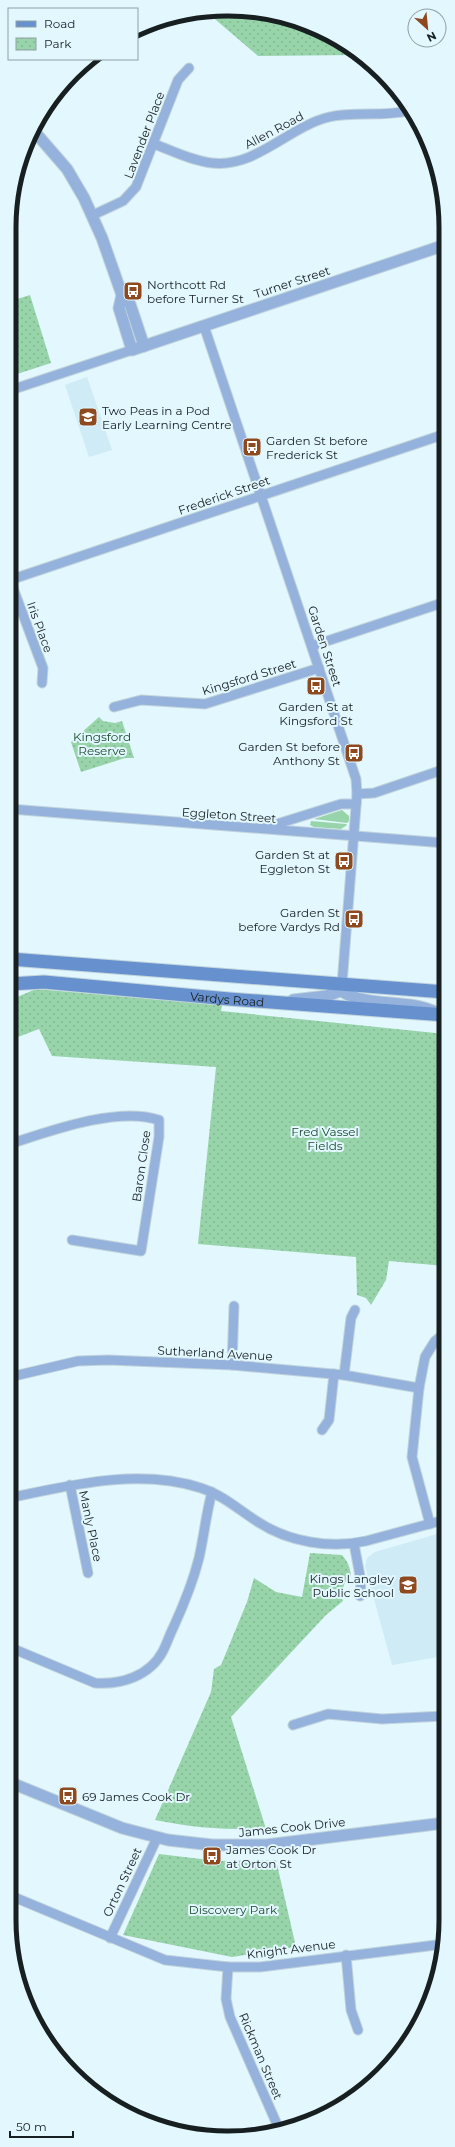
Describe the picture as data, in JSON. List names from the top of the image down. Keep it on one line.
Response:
{"streets":{"main road":["Vardys Road"],"street":["Allen Road","Lavender Place","Turner Street","Frederick Street","Iris Place","Garden Street","Kingsford Street","Eggleton Street","Baron Close","Sutherland Avenue","Manly Place","James Cook Drive","Orton Street","Knight Avenue","Rickman Street"]},"crossings":[["Allen Road","Lavender Place"],["Turner Street","Garden Street"],["Frederick Street","Garden Street"],["Garden Street","Kingsford Street"],["Garden Street","Eggleton Street"],["Garden Street","Vardys Road"],["James Cook Drive","Orton Street"],["Orton Street","Knight Avenue"],["Knight Avenue","Rickman Street"]],"parks":["Kingsford Reserve","Fred Vassel Fields","Discovery Park"],"places":{"bus stop":["Northcott Rd before Turner St","Garden St before Frederick St","Garden St at Kingsford St","Garden St before Anthony St","Garden St at Eggleton St","Garden St before Vardys Rd","69 James Cook Dr","James Cook Dr at Orton St"],"school or university":["Two Peas in a Pod Early Learning Centre","Kings Langley Public School"]},"legend":["Road","Park"],"scale_bar":"50 m","north":"bottom right"}
